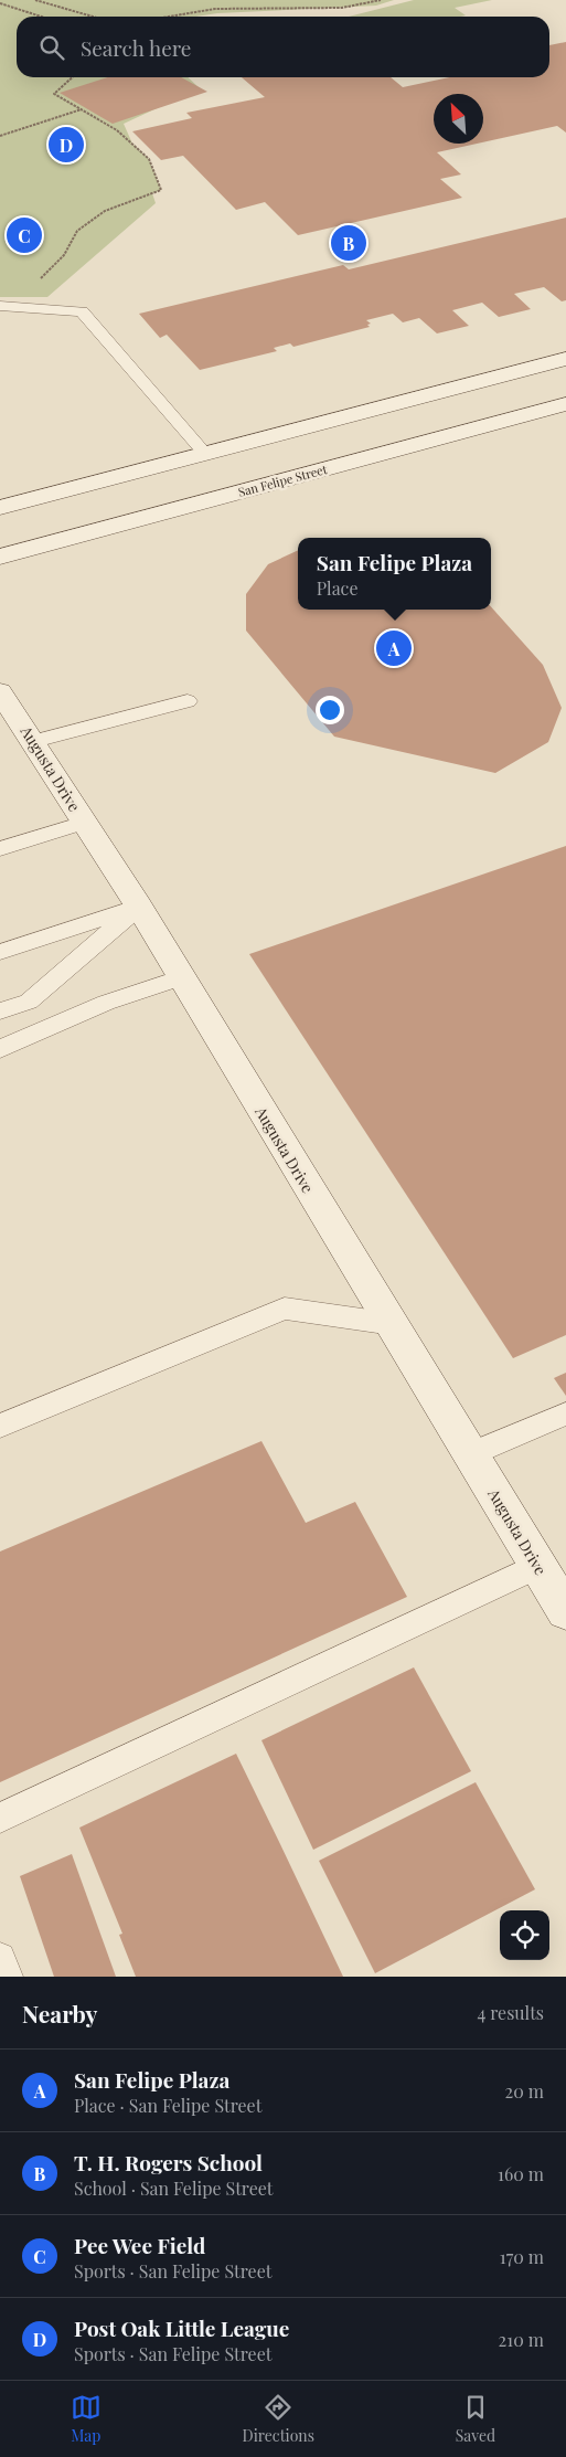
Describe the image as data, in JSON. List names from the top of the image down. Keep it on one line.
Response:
{"streets":{"main road":["San Felipe Street","Augusta Drive"]},"north":"top left","page":{"search":"Search here","pins":["D","C","B","A"],"popup":["San Felipe Plaza","Place"],"heading":["Nearby","4 results"],"list":[{"mark":"A","name":"San Felipe Plaza","note":"Place · San Felipe Street","value":"20 m"},{"mark":"B","name":"T. H. Rogers School","note":"School · San Felipe Street","value":"160 m"},{"mark":"C","name":"Pee Wee Field","note":"Sports · San Felipe Street","value":"170 m"},{"mark":"D","name":"Post Oak Little League","note":"Sports · San Felipe Street","value":"210 m"}],"nav":["Map","Directions","Saved"]}}
